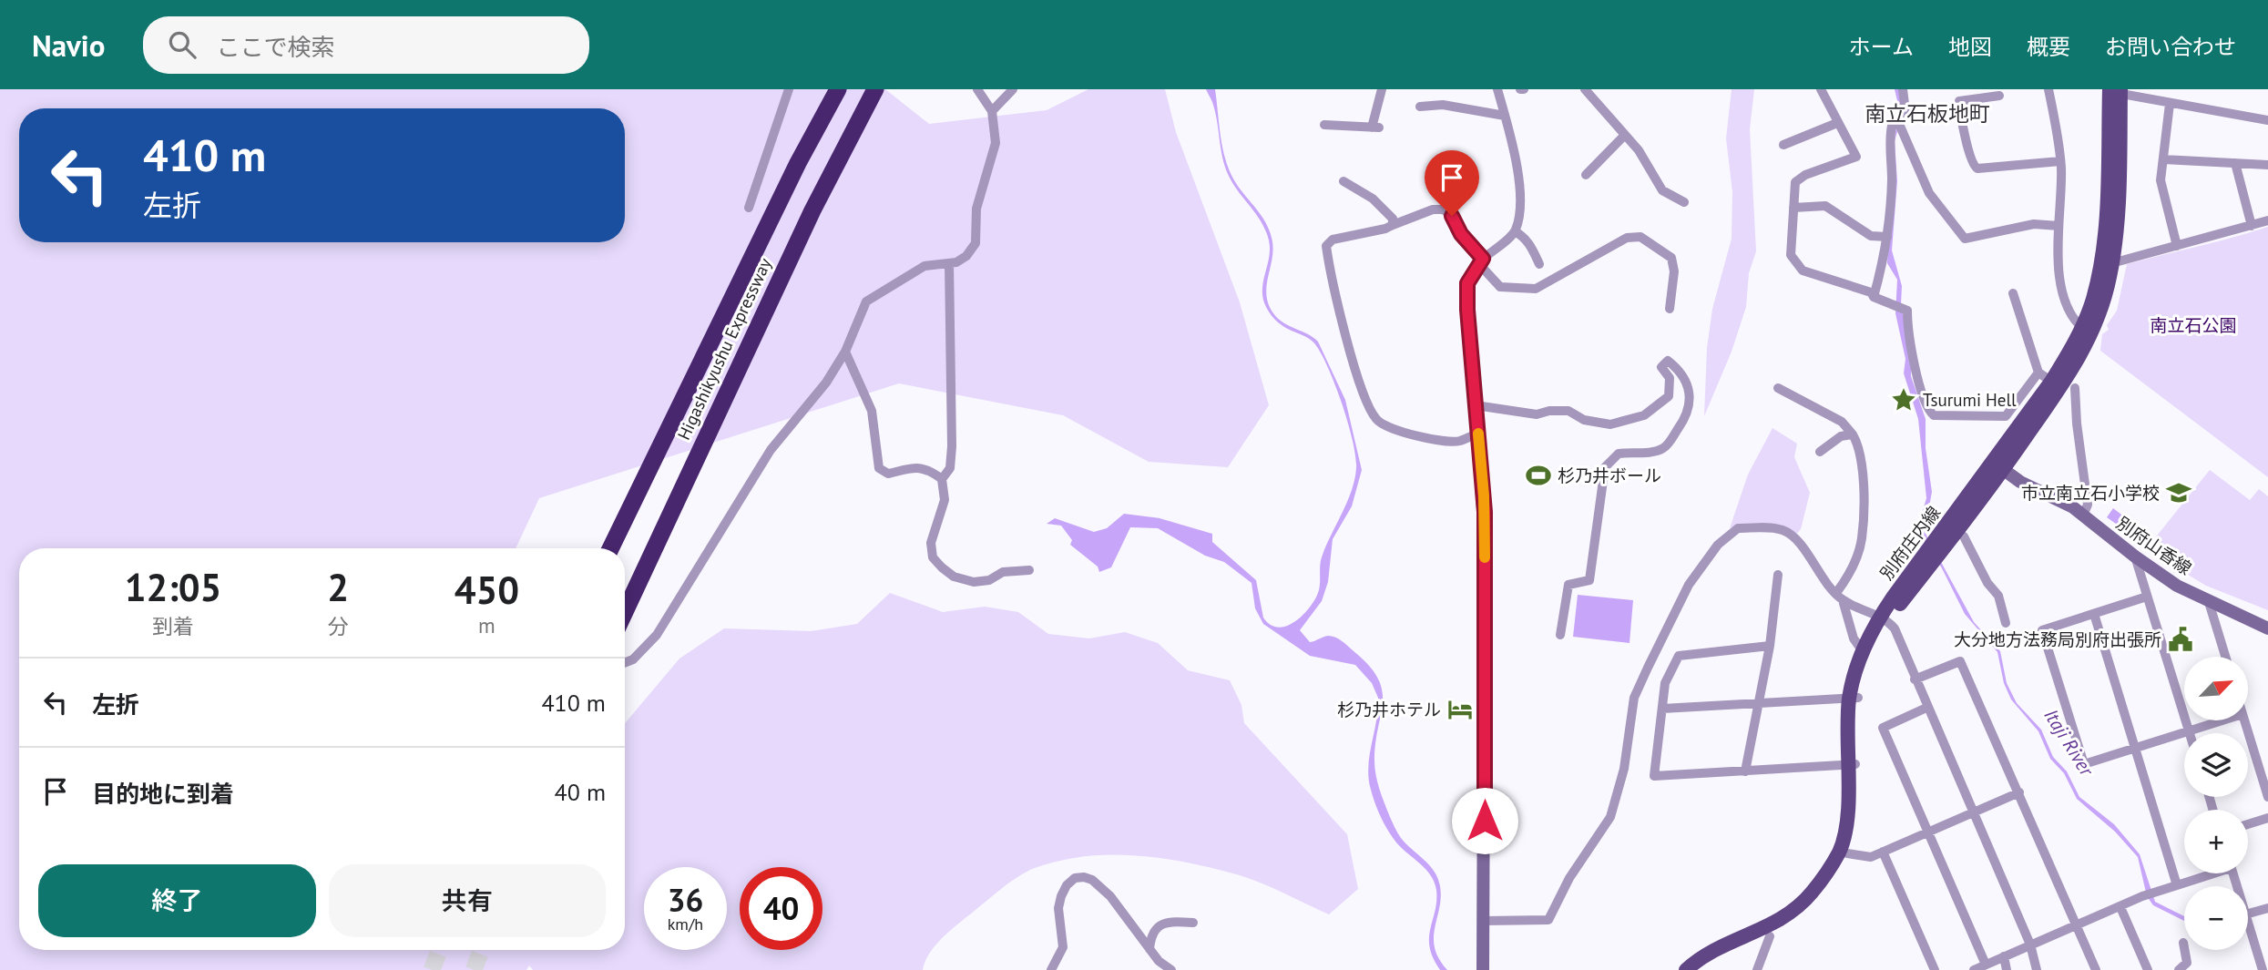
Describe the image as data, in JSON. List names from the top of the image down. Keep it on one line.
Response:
{"streets":{"highway":["Higashikyushu Expressway"],"main road":["別府庄内線"],"street":["別府山香線"]},"crossings":[["別府庄内線","別府山香線"]],"districts":["南立石板地町"],"water":["Itaji River"],"parks":["南立石公園"],"places":{"place":["Tsurumi Hell"],"sports":["杉乃井ボール"],"school or university":["市立南立石小学校"],"public building":["大分地方法務局別府出張所"],"hotel":["杉乃井ホテル"]},"north":"top right","page":{"header":"Navio","search":"ここで検索","nav":["ホーム","地図","概要","お問い合わせ"],"turn":["410 m","左折"],"eta":["12:05","到着","2","分","450","m"],"map_buttons":["+","−"],"list":[{"name":"左折","value":"410 m"},{"name":"目的地に到着","value":"40 m"}],"buttons":["終了","共有"],"speed":"36 km/h","limit":"40"}}
